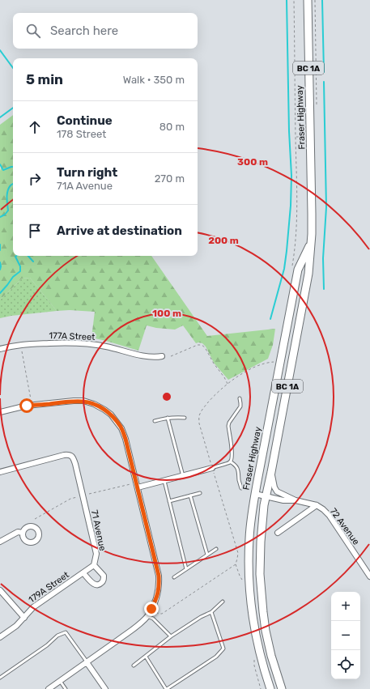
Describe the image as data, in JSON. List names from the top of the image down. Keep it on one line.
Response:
{"streets":{"main road":["BC 1A","Fraser Highway"],"street":["177A Street","72 Avenue","71 Avenue","179A Street"]},"crossings":[["Fraser Highway","72 Avenue"],["71 Avenue","179A Street"]],"page":{"search":"Search here","heading":["5 min","Walk · 350 m"],"list":[["Continue","178 Street","80 m"],["Turn right","71A Avenue","270 m"],"Arrive at destination"],"map_buttons":["+","−"]},"rings":["300 m","200 m","100 m"]}
